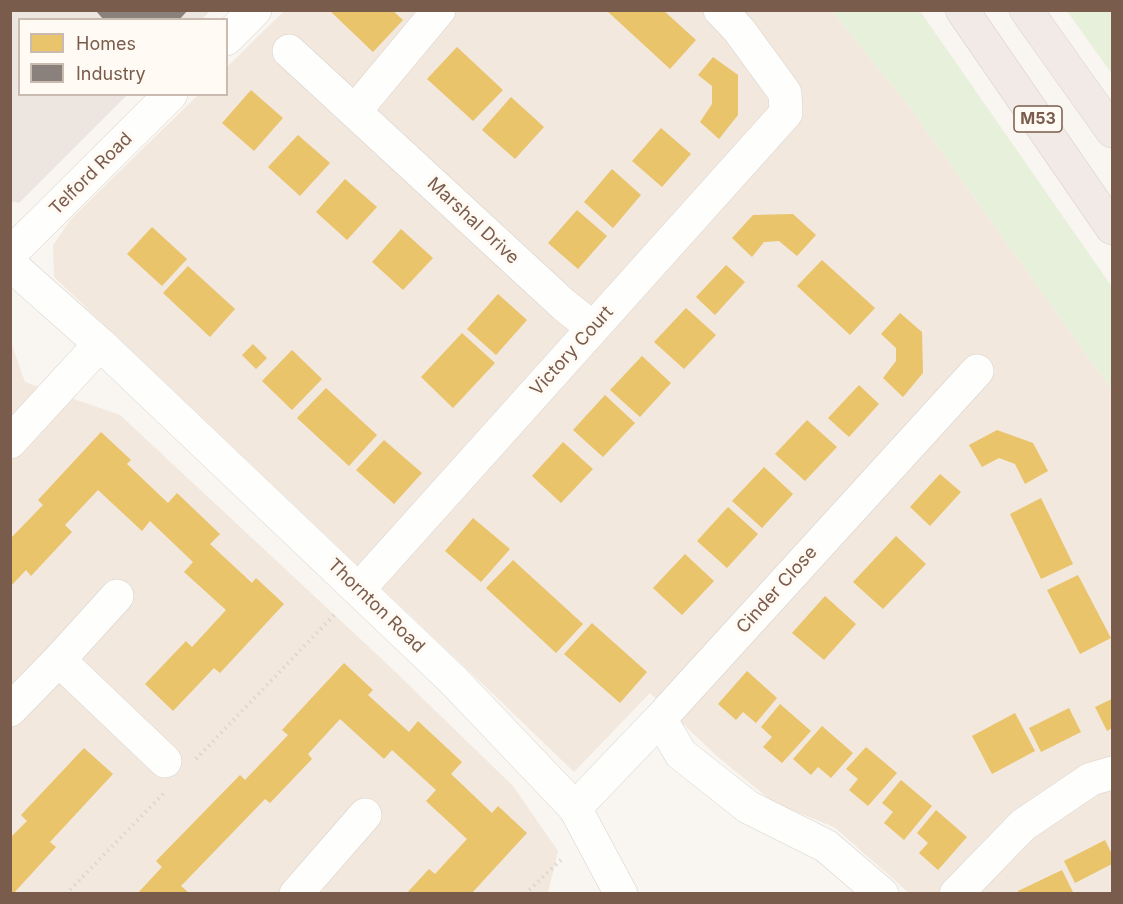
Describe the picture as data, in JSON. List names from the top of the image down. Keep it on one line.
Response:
{"streets":{"highway":["M53"],"street":["Telford Road","Marshal Drive","Victory Court","Cinder Close","Thornton Road"]},"crossings":[["Marshal Drive","Victory Court"],["Victory Court","Thornton Road"],["Cinder Close","Thornton Road"]],"legend":["Homes","Industry"]}
